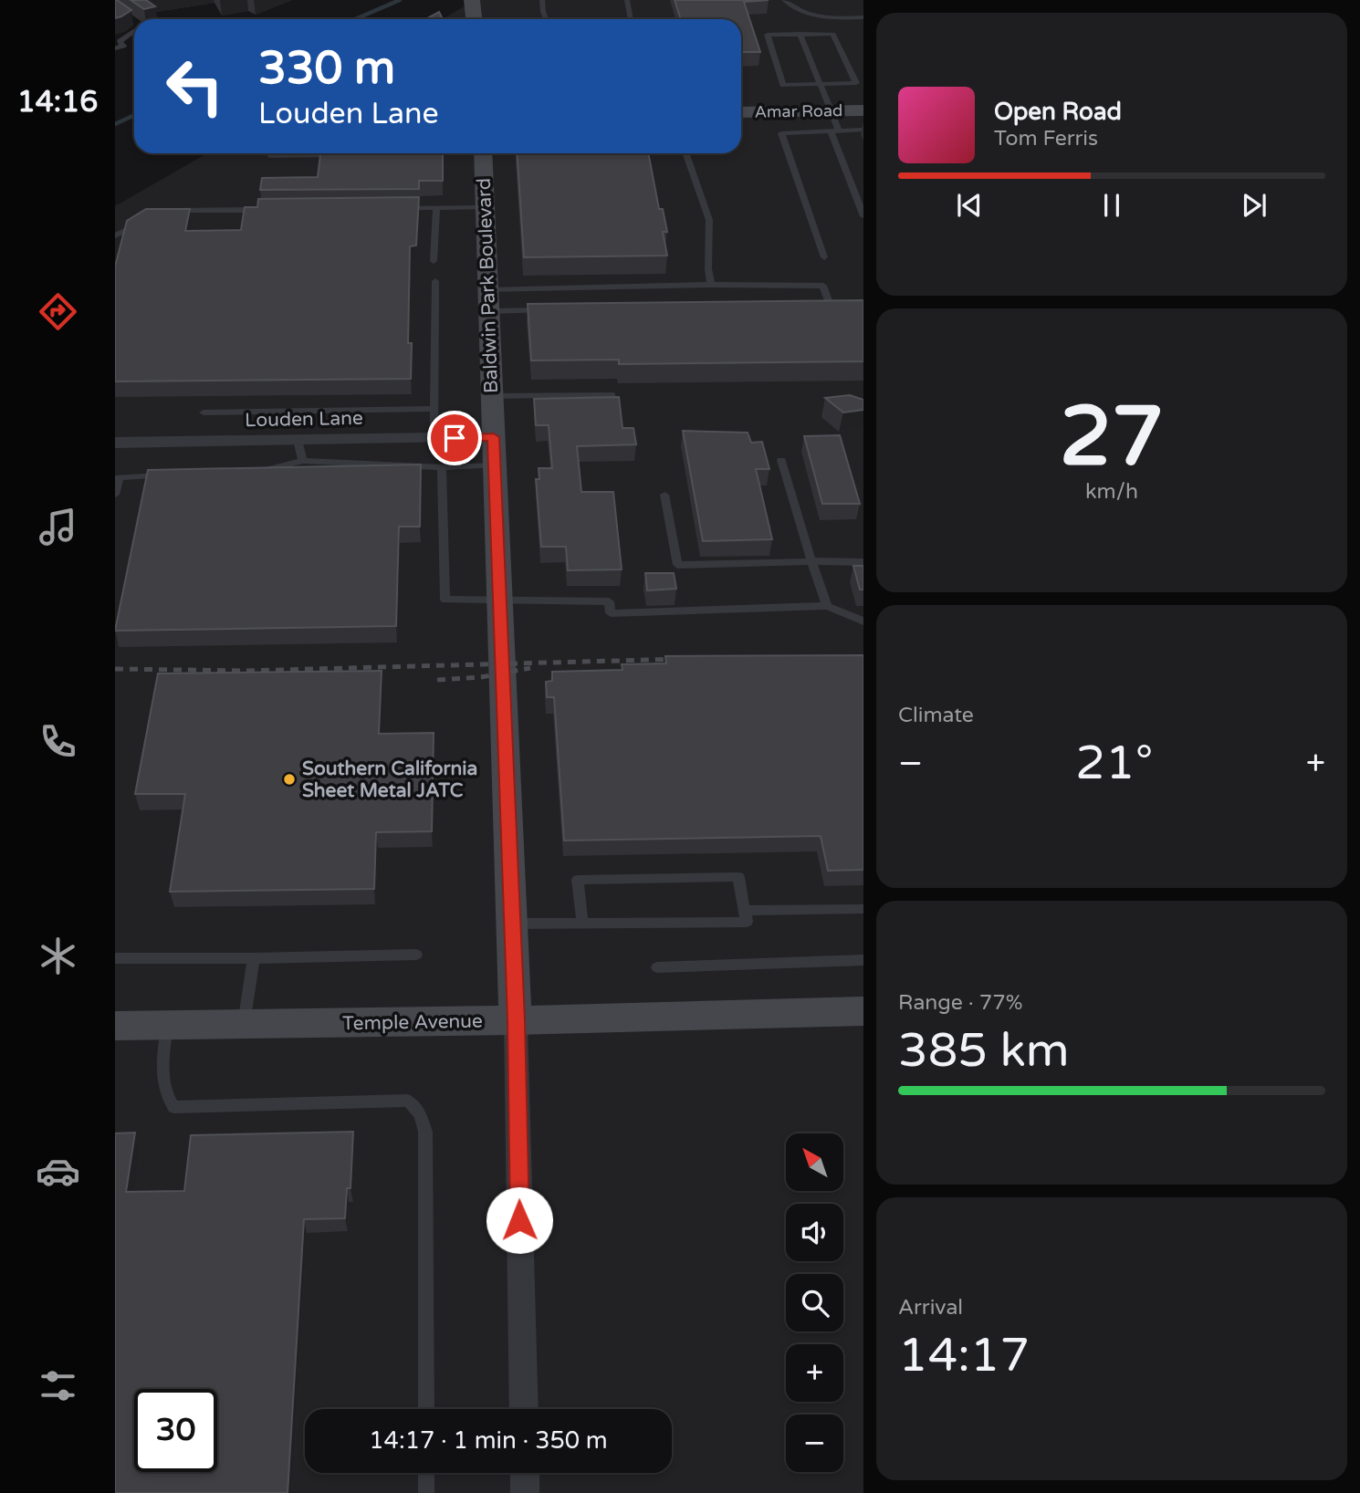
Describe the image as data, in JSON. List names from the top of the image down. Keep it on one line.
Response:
{"streets":{"main road":["Amar Road","Baldwin Park Boulevard","Temple Avenue"],"street":["Louden Lane"]},"crossings":[["Baldwin Park Boulevard","Louden Lane"],["Baldwin Park Boulevard","Temple Avenue"]],"places":["Southern California Sheet Metal JATC"],"north":"top left","page":{"tabs":"14:16","turn":["330 m","Louden Lane"],"song":["Open Road","Tom Ferris"],"tile":[["27","km/h"],"Climate",["Range · 77%","385 km"],["Arrival","14:17"]],"heat":["−","21°","+"],"map_buttons":["+","−"],"limit":"30","trip":"14:17 · 1 min · 350 m"}}
